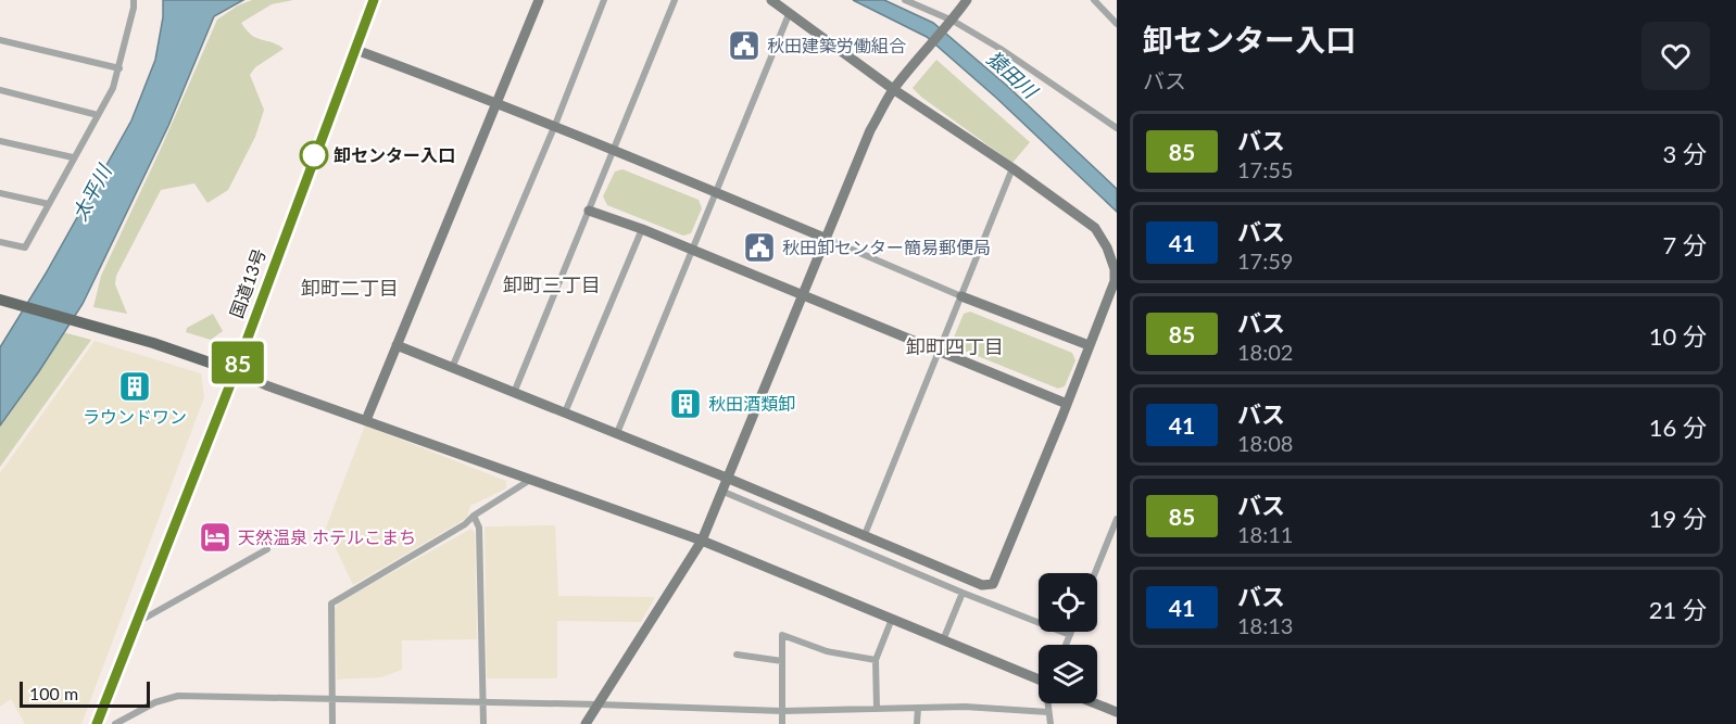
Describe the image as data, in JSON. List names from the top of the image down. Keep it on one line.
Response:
{"streets":{"highway":["国道13号"]},"districts":["卸町三丁目","卸町二丁目","卸町四丁目"],"water":["猿田川","太平川"],"places":{"public building":["秋田建築労働組合","秋田卸センター簡易郵便局"],"other":["卸センター入口"],"building":["ラウンドワン","秋田酒類卸"],"hotel":["天然温泉 ホテルこまち"]},"lines":["bus line 85"],"scale_bar":"100 m","page":{"on_map":"85","heading":["卸センター入口","バス"],"list":[{"mark":"85","name":"バス","note":"17:55","value":"3 分"},{"mark":"41","name":"バス","note":"17:59","value":"7 分"},{"mark":"85","name":"バス","note":"18:02","value":"10 分"},{"mark":"41","name":"バス","note":"18:08","value":"16 分"},{"mark":"85","name":"バス","note":"18:11","value":"19 分"},{"mark":"41","name":"バス","note":"18:13","value":"21 分"}],"scale":"100 m"}}
